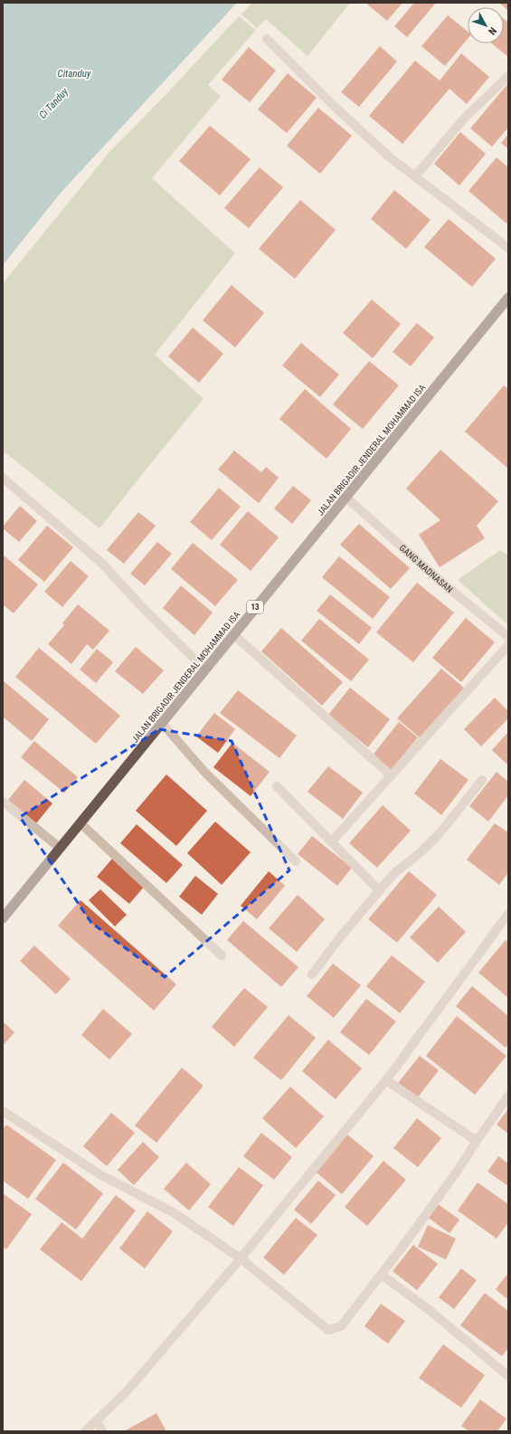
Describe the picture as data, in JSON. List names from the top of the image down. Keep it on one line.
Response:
{"streets":{"highway":["JALAN BRIGADIR JENDERAL MOHAMMAD ISA","13"],"street":["GANG MADNASAN"]},"crossings":[["JALAN BRIGADIR JENDERAL MOHAMMAD ISA","GANG MADNASAN"]],"water":["Citanduy","Ci Tanduy"],"north":"bottom right"}
